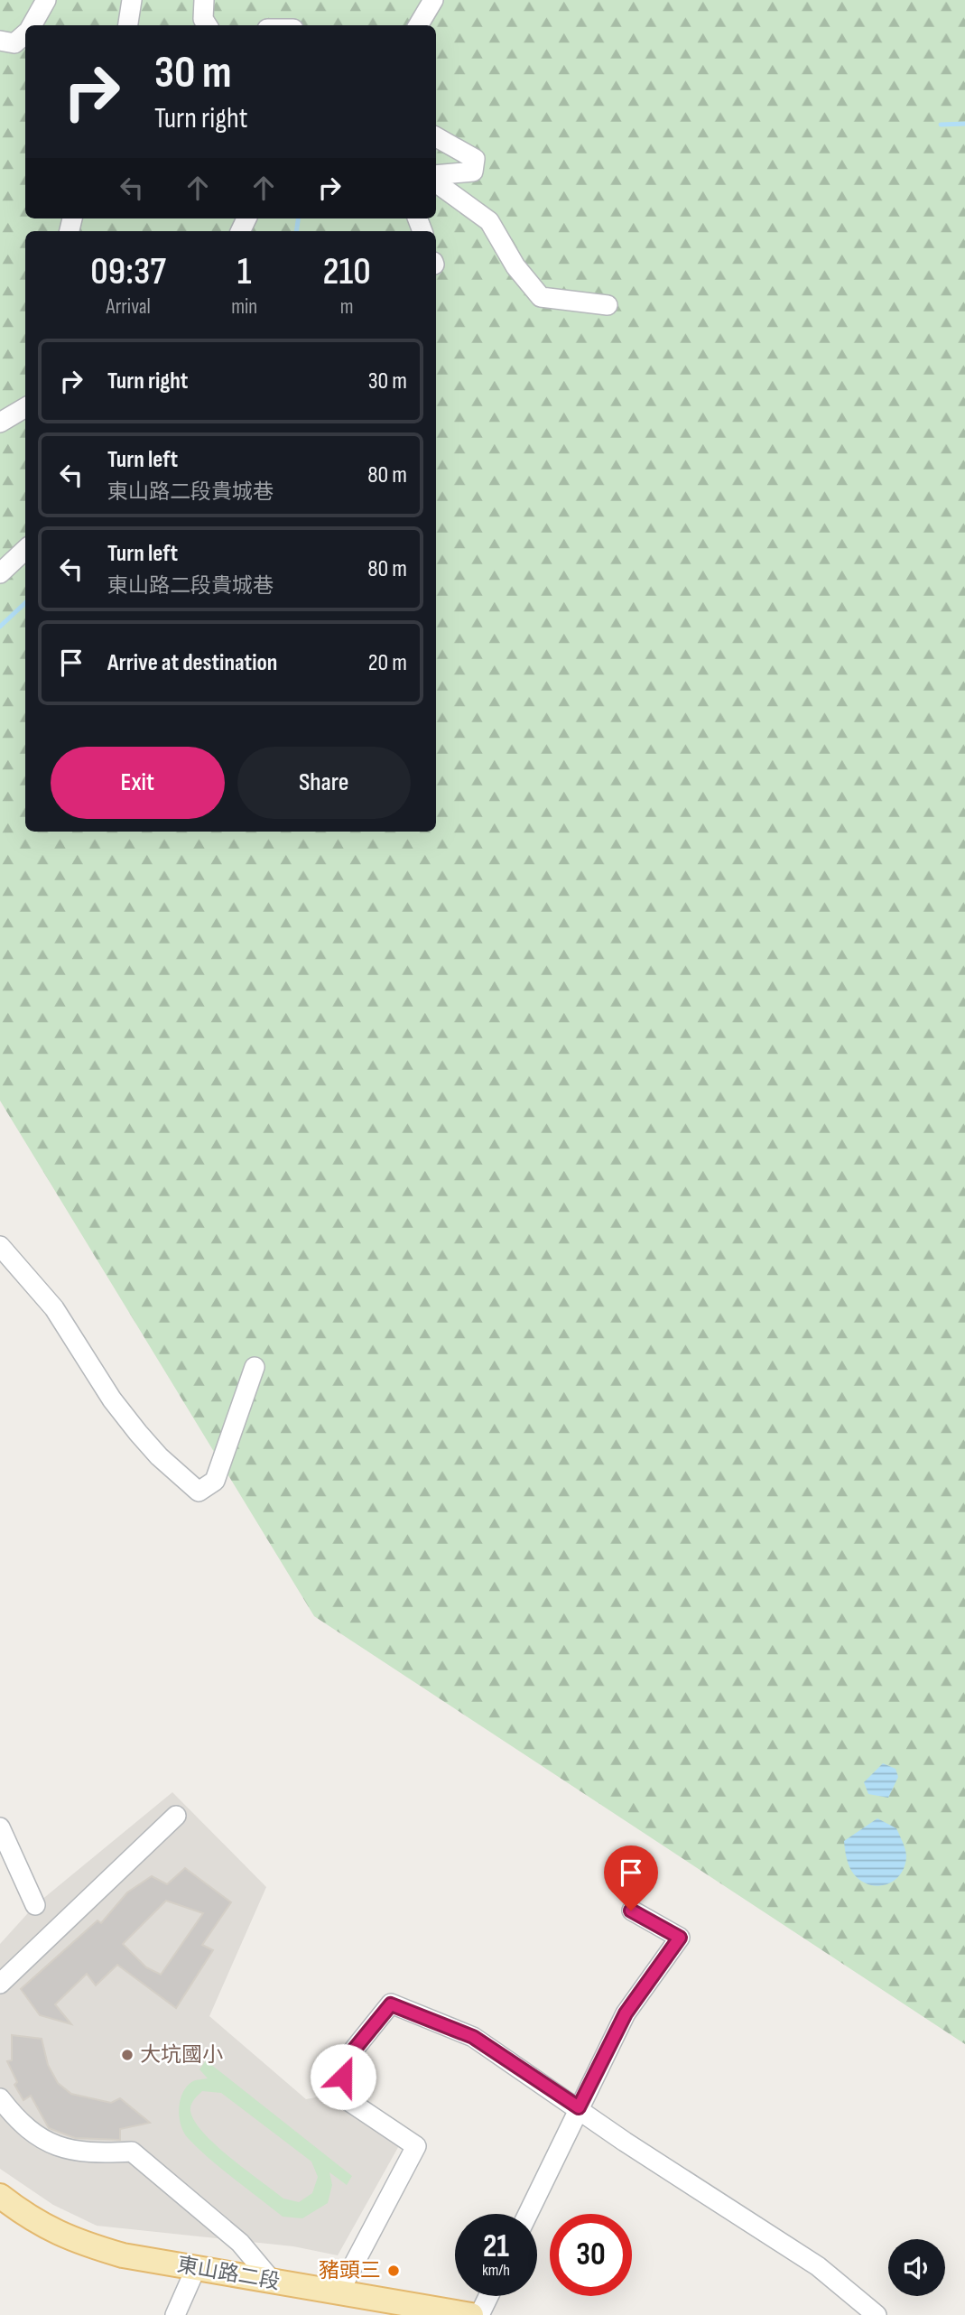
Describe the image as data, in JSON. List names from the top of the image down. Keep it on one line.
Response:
{"streets":{"main road":["東山路二段"]},"places":["大坑國小","豬頭三"],"page":{"turn":["30 m","Turn right"],"eta":["09:37","Arrival","1","min","210","m"],"list":[{"name":"Turn right","value":"30 m"},{"name":"Turn left","note":"東山路二段貴城巷","value":"80 m"},{"name":"Turn left","note":"東山路二段貴城巷","value":"80 m"},{"name":"Arrive at destination","value":"20 m"}],"buttons":["Exit","Share"],"speed":"21 km/h","limit":"30"}}
